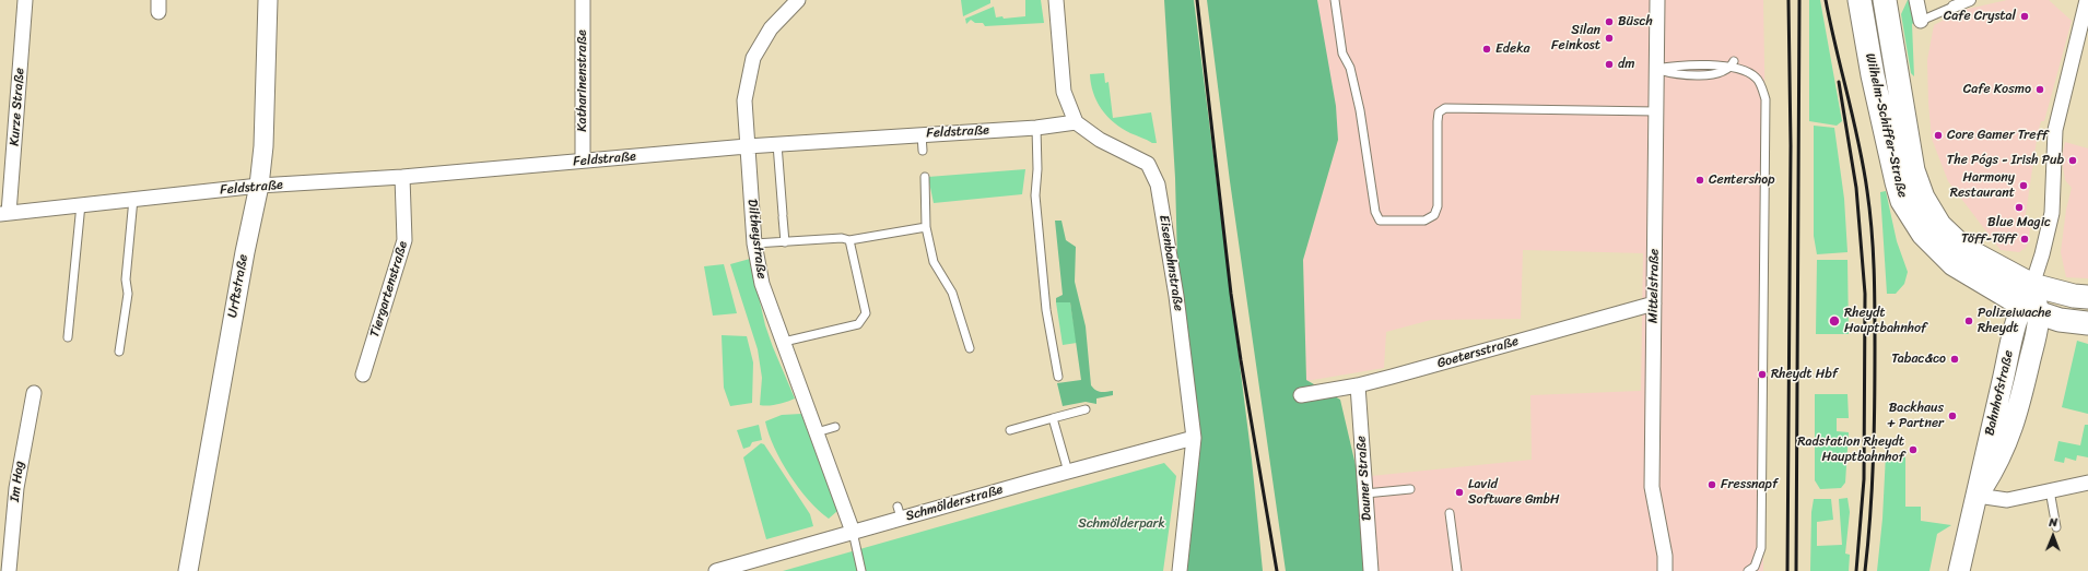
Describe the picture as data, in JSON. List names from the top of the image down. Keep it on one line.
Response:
{"streets":{"main road":["Wilhelm-Schiffer-Straße","Bahnhofstraße"],"street":["Katharinenstraße","Kurze Straße","Feldstraße","Diltheystraße","Eisenbahnstraße","Urftstraße","Mittelstraße","Tiergartenstraße","Goetersstraße","Dauner Straße","Im Hag","Schmölderstraße"]},"crossings":[["Katharinenstraße","Feldstraße"],["Kurze Straße","Feldstraße"],["Wilhelm-Schiffer-Straße","Bahnhofstraße"],["Feldstraße","Diltheystraße"],["Feldstraße","Eisenbahnstraße"],["Feldstraße","Urftstraße"],["Feldstraße","Tiergartenstraße"],["Diltheystraße","Schmölderstraße"],["Eisenbahnstraße","Schmölderstraße"],["Mittelstraße","Goetersstraße"],["Goetersstraße","Dauner Straße"]],"parks":["Schmölderpark"],"places":["Cafe Crystal","Büsch","Silan Feinkost","Edeka","dm","Cafe Kosmo","Core Gamer Treff","The Pógs - Irish Pub","Centershop","Harmony Restaurant","Blue Magic","Töff-Töff","Rheydt Hauptbahnhof","Polizeiwache Rheydt","Tabac&co","Rheydt Hbf","Backhaus + Partner","Radstation Rheydt Hauptbahnhof","Fressnapf","Lavid Software GmbH"],"north":"top"}
